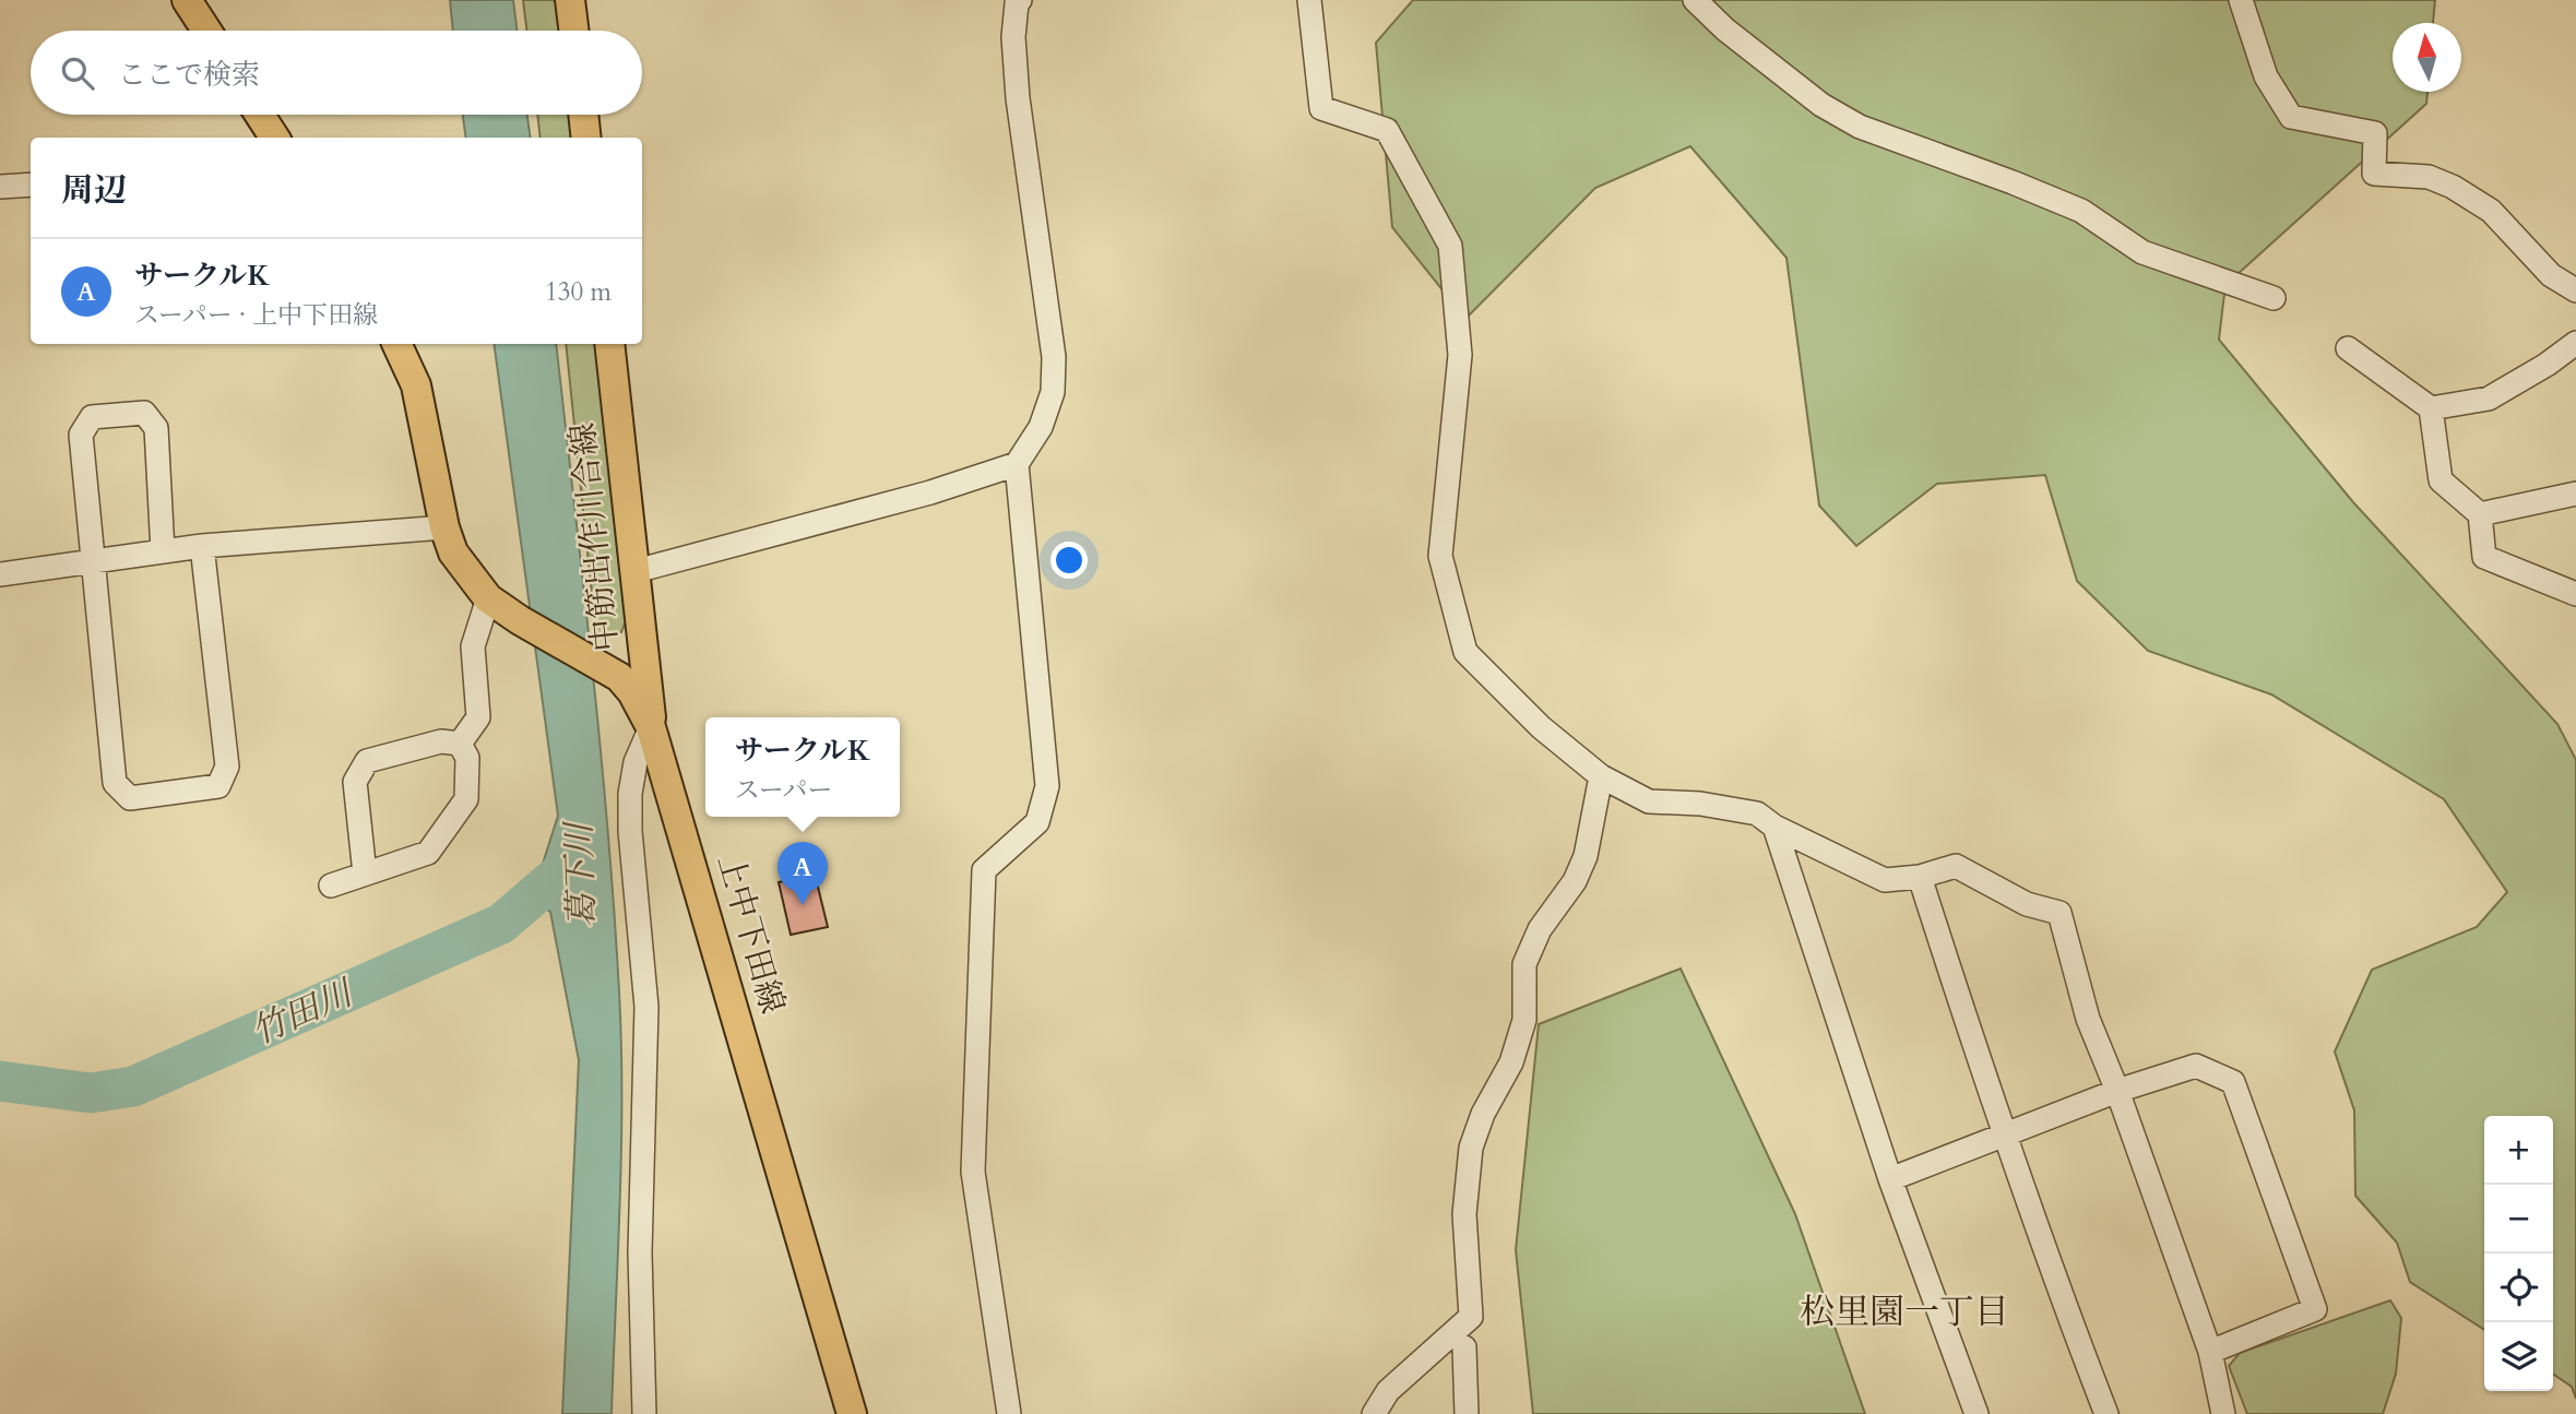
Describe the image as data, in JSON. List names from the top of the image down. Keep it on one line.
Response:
{"streets":{"main road":["中筋出作川合線","上中下田線"]},"crossings":[["中筋出作川合線","上中下田線"]],"districts":["松里園一丁目"],"water":["葛下川","竹田川"],"north":"top","page":{"search":"ここで検索","heading":"周辺","list":[{"mark":"A","name":"サークルK","note":"スーパー · 上中下田線","value":"130 m"}],"popup":["サークルK","スーパー"],"pins":"A","map_buttons":["+","−"]}}
